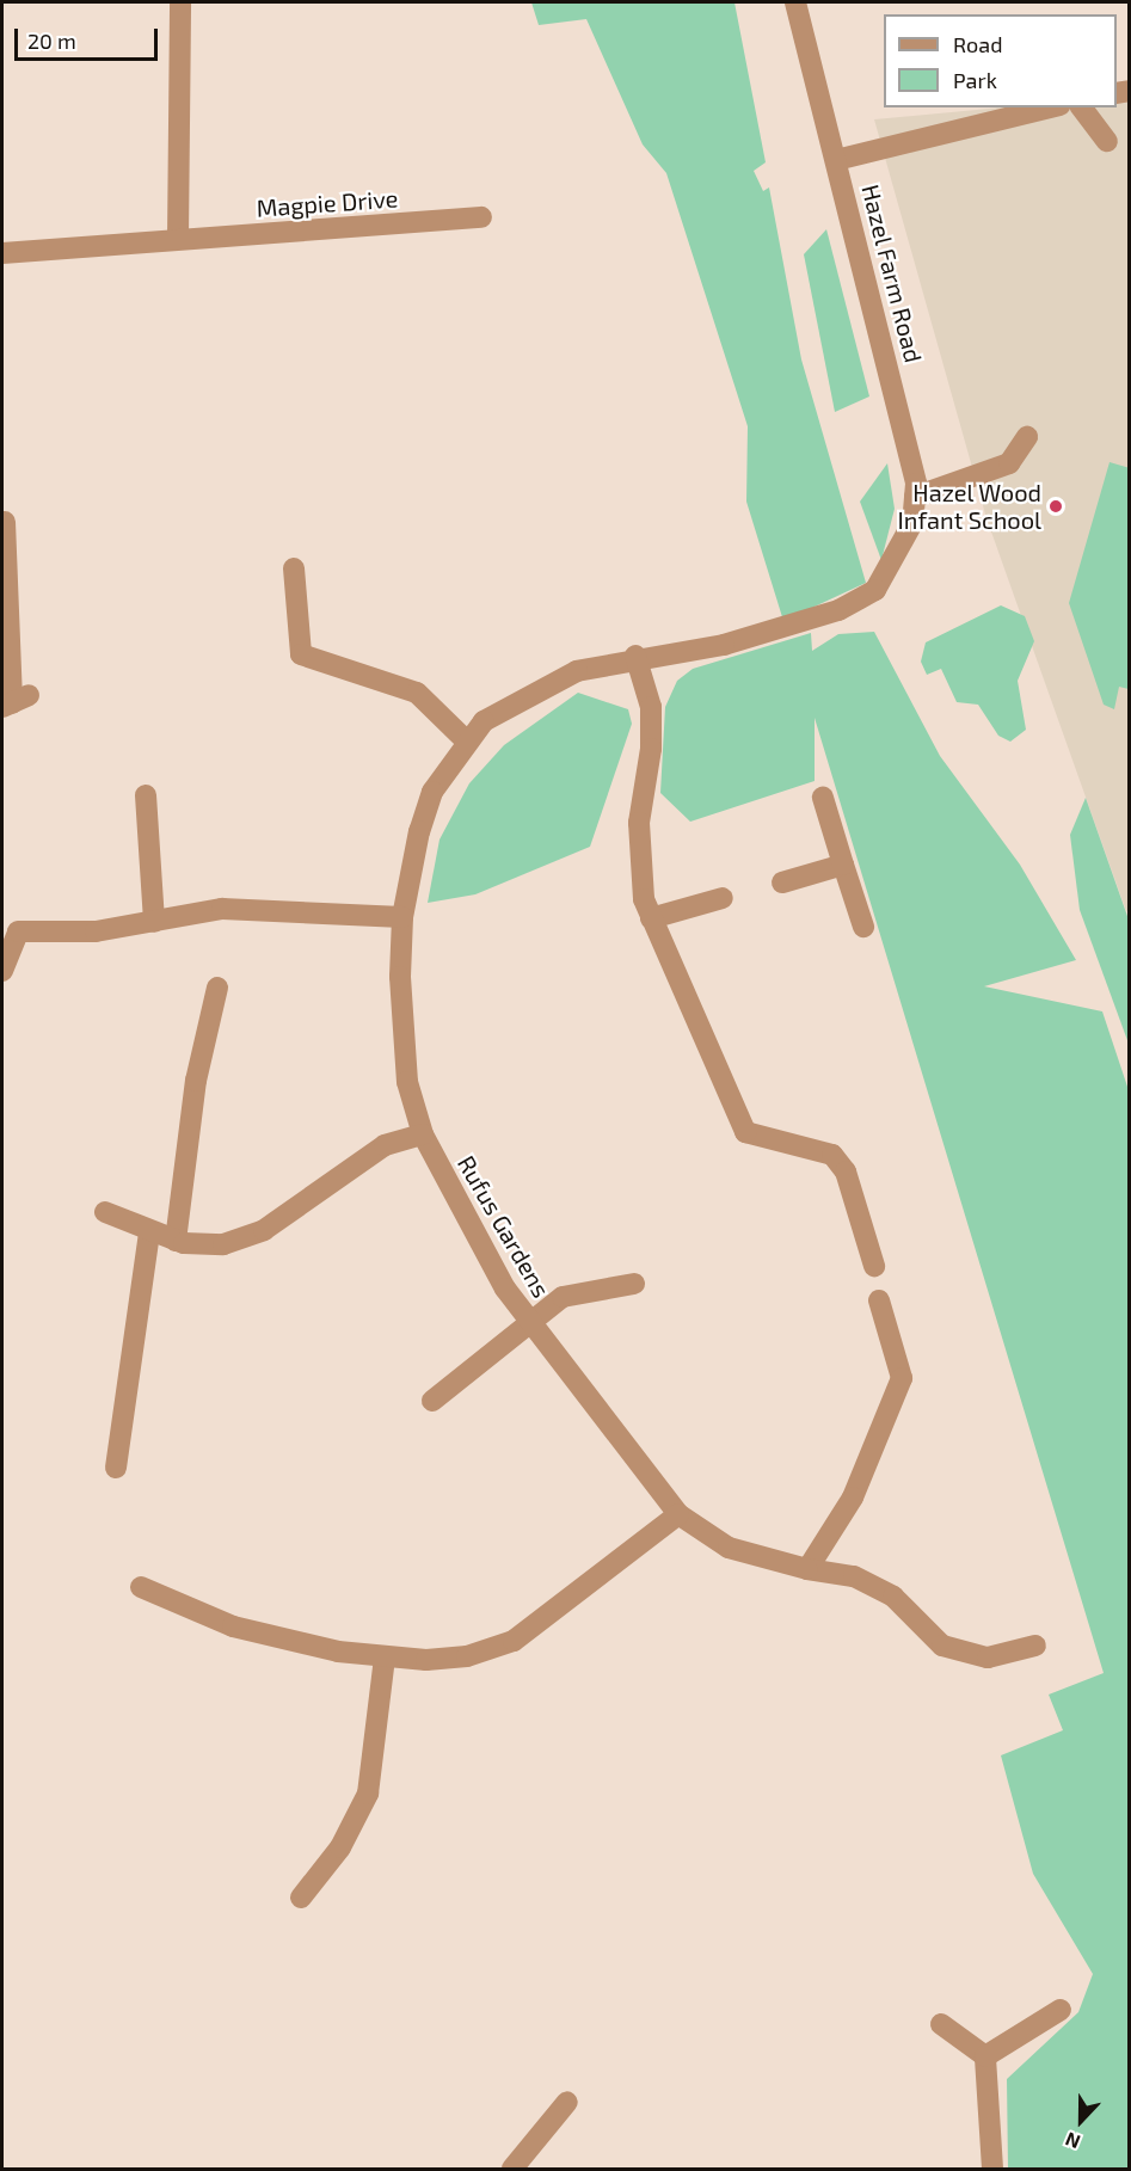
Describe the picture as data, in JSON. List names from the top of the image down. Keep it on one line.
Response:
{"streets":{"street":["Magpie Drive","Hazel Farm Road","Rufus Gardens"]},"crossings":[["Hazel Farm Road","Rufus Gardens"]],"places":["Hazel Wood Infant School"],"legend":["Road","Park"],"scale_bar":"20 m","north":"bottom"}
